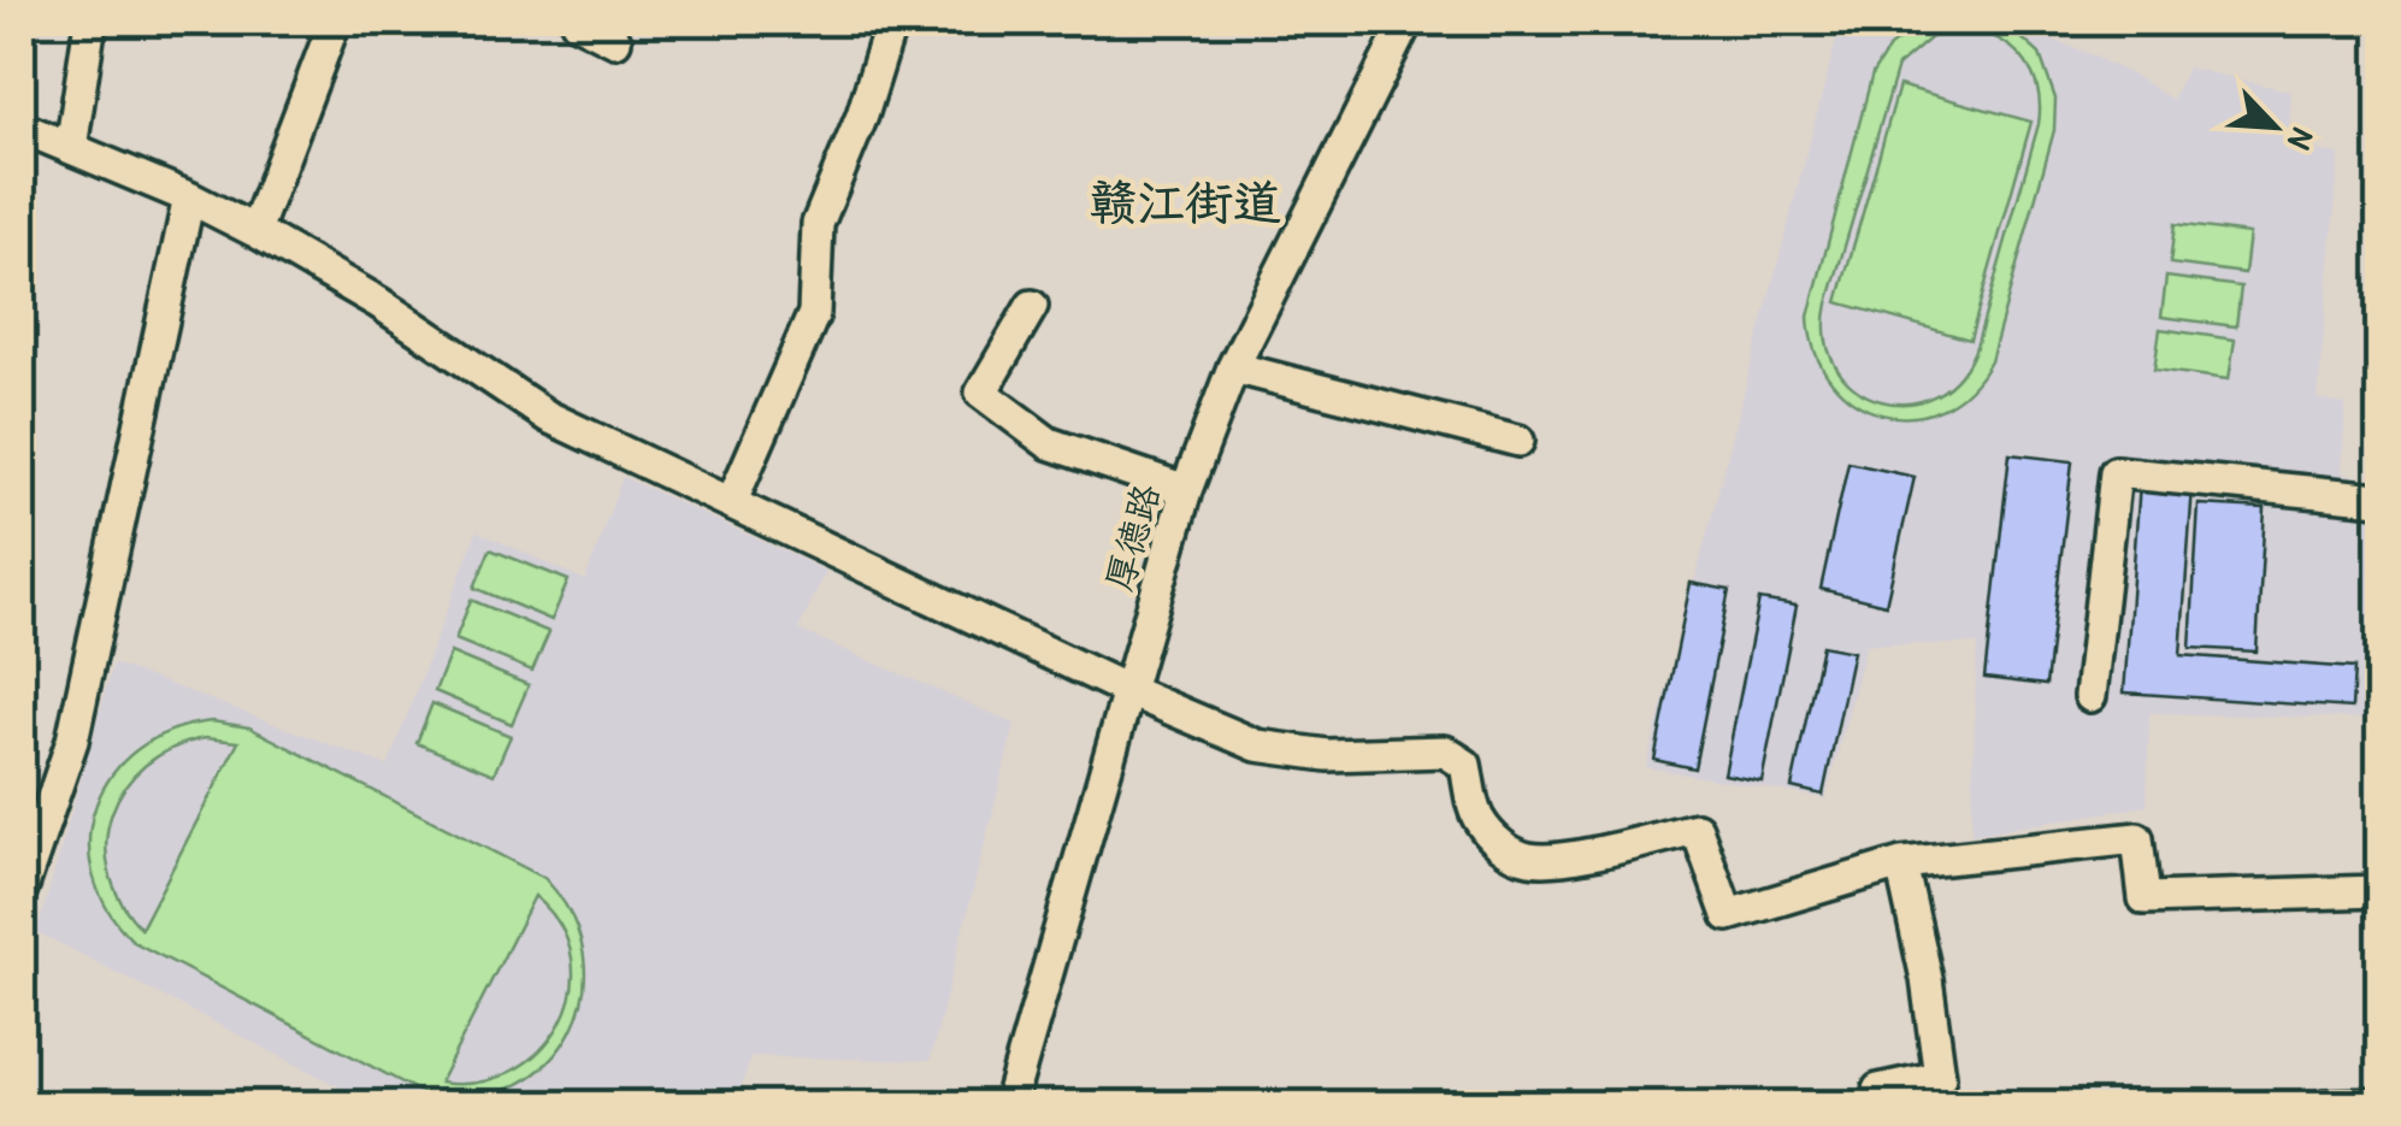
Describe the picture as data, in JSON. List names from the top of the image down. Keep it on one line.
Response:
{"streets":{"street":["厚德路"]},"districts":["赣江街道"],"north":"bottom right"}
